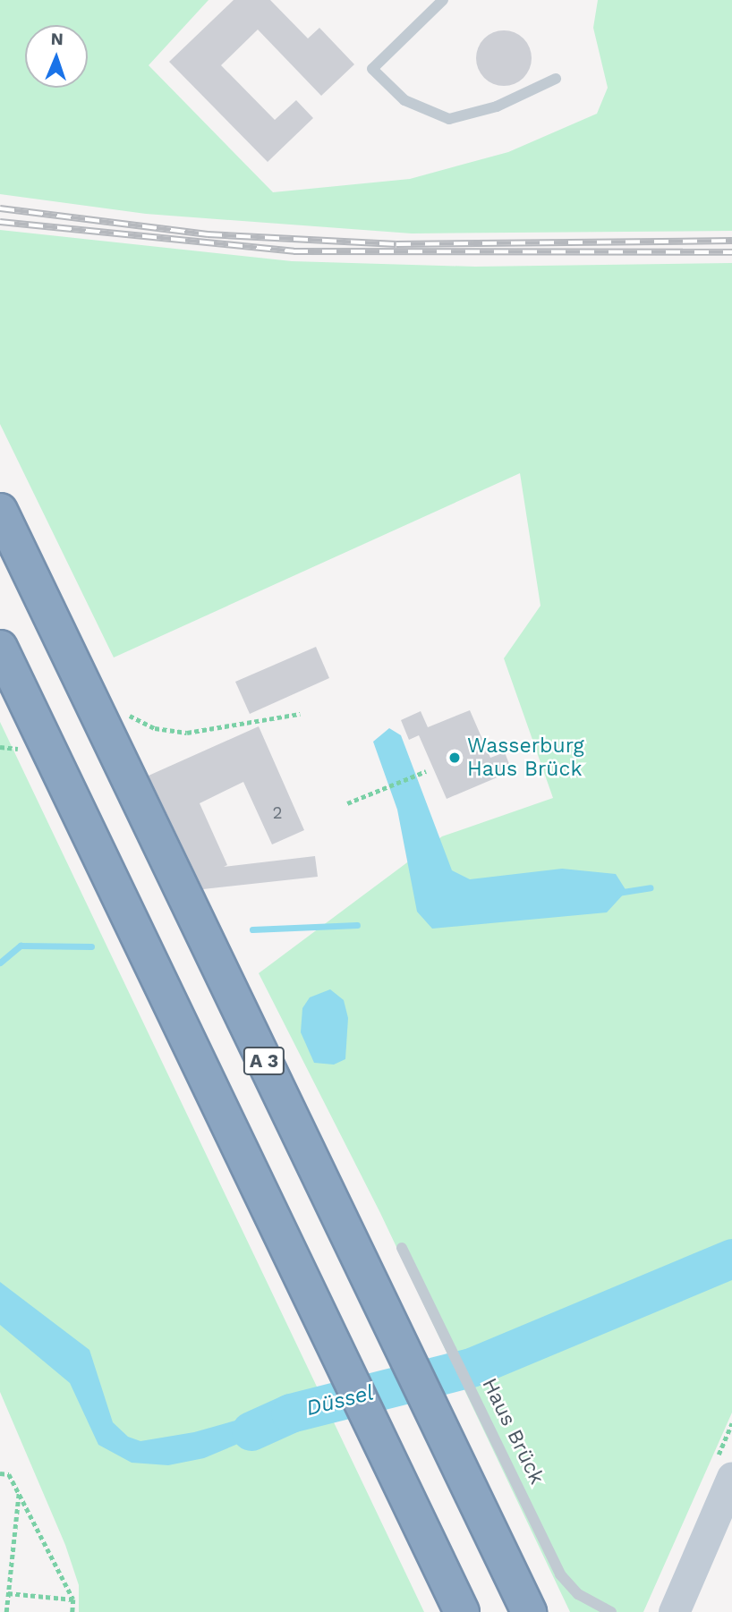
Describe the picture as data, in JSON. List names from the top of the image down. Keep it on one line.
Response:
{"streets":{"highway":["A 3"],"lane":["Haus Brück"]},"water":["Düssel"],"places":["Wasserburg Haus Brück"],"house_numbers":["2"],"north":"top"}
